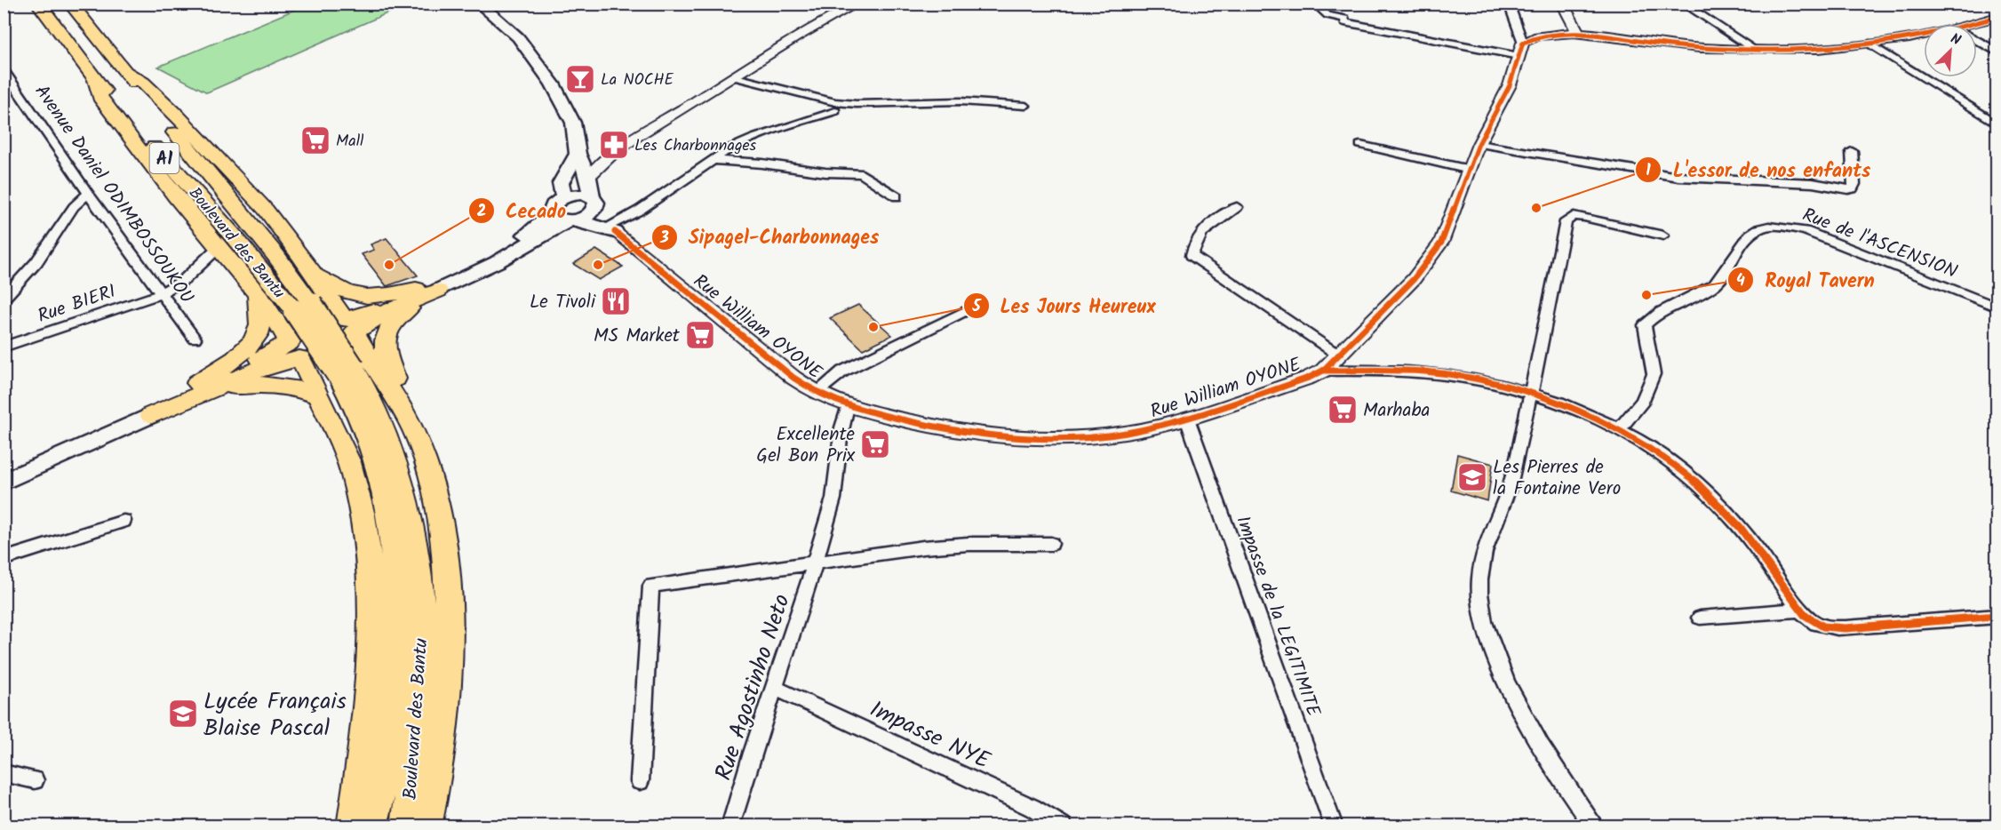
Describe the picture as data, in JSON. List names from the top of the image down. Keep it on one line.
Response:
{"streets":{"highway":["A1","Boulevard des Bantu"],"street":["Avenue Daniel ODIMBOSSOUKOU","Rue de l'ASCENSION","Rue BIERI","Rue William OYONE","Impasse de la LEGITIMITE","Rue Agostinho Neto","Impasse NYE"]},"crossings":[["Avenue Daniel ODIMBOSSOUKOU","Rue BIERI"],["Rue William OYONE","Impasse de la LEGITIMITE"],["Rue William OYONE","Rue Agostinho Neto"],["Rue Agostinho Neto","Impasse NYE"]],"places":{"bar":["La NOCHE"],"supermarket":["Mall","MS Market","Marhaba","Excellente Gel Bon Prix"],"pharmacy":["Les Charbonnages"],"other":["L'essor de nos enfants","Cecado","Sipagel-Charbonnages","Royal Tavern","Les Jours Heureux"],"restaurant":["Le Tivoli"],"school or university":["Les Pierres de la Fontaine Vero","Lycée Français Blaise Pascal"]},"north":"top right"}
